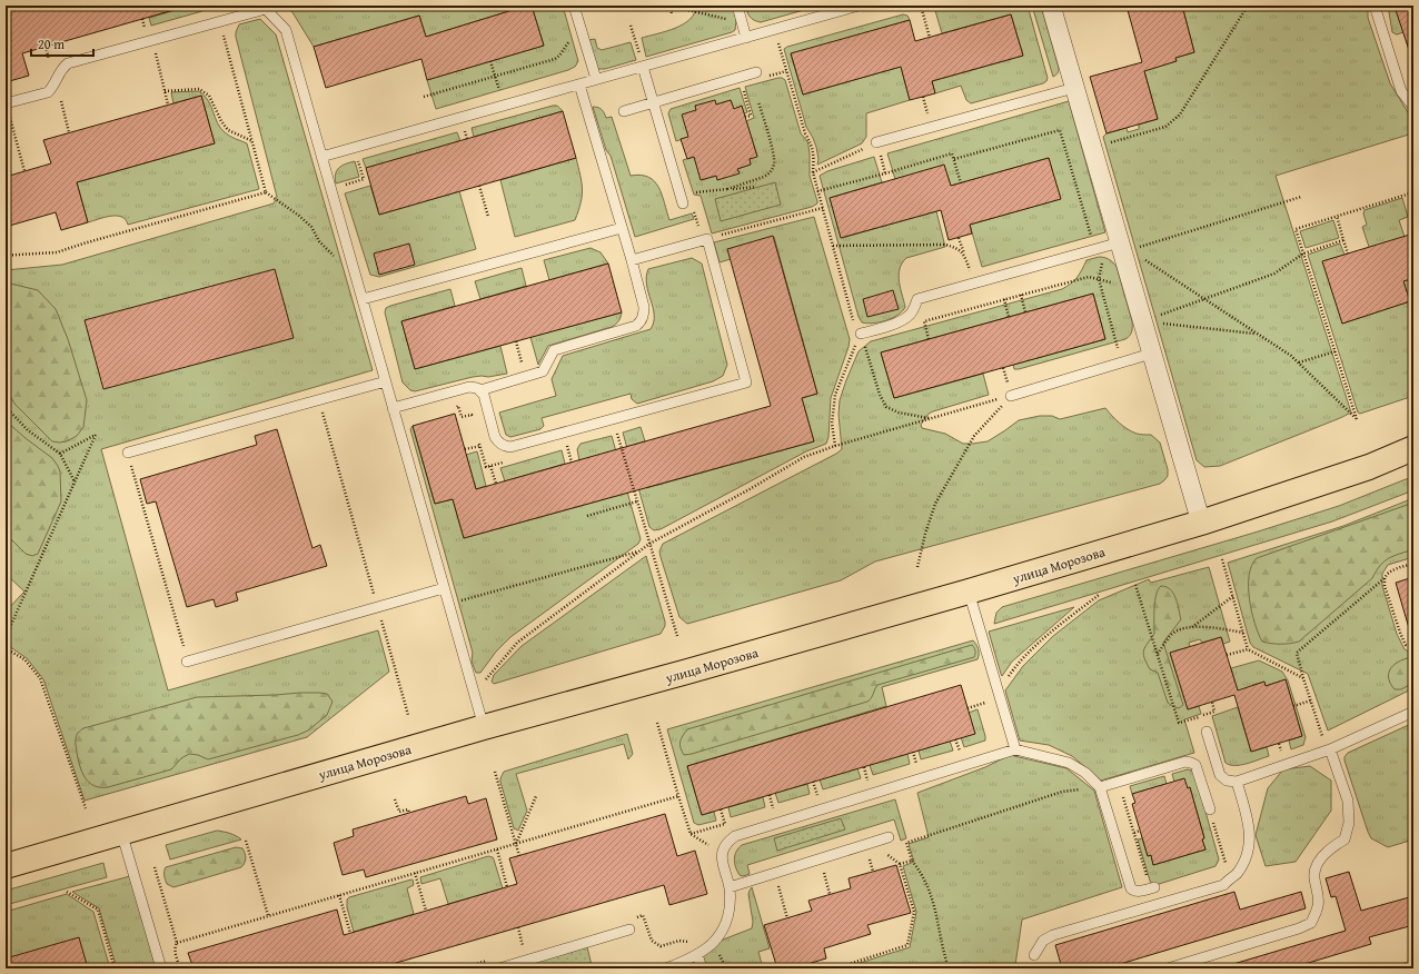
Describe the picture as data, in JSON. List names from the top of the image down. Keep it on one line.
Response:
{"streets":{"main road":["улица Морозова"]},"scale_bar":"20 m"}
